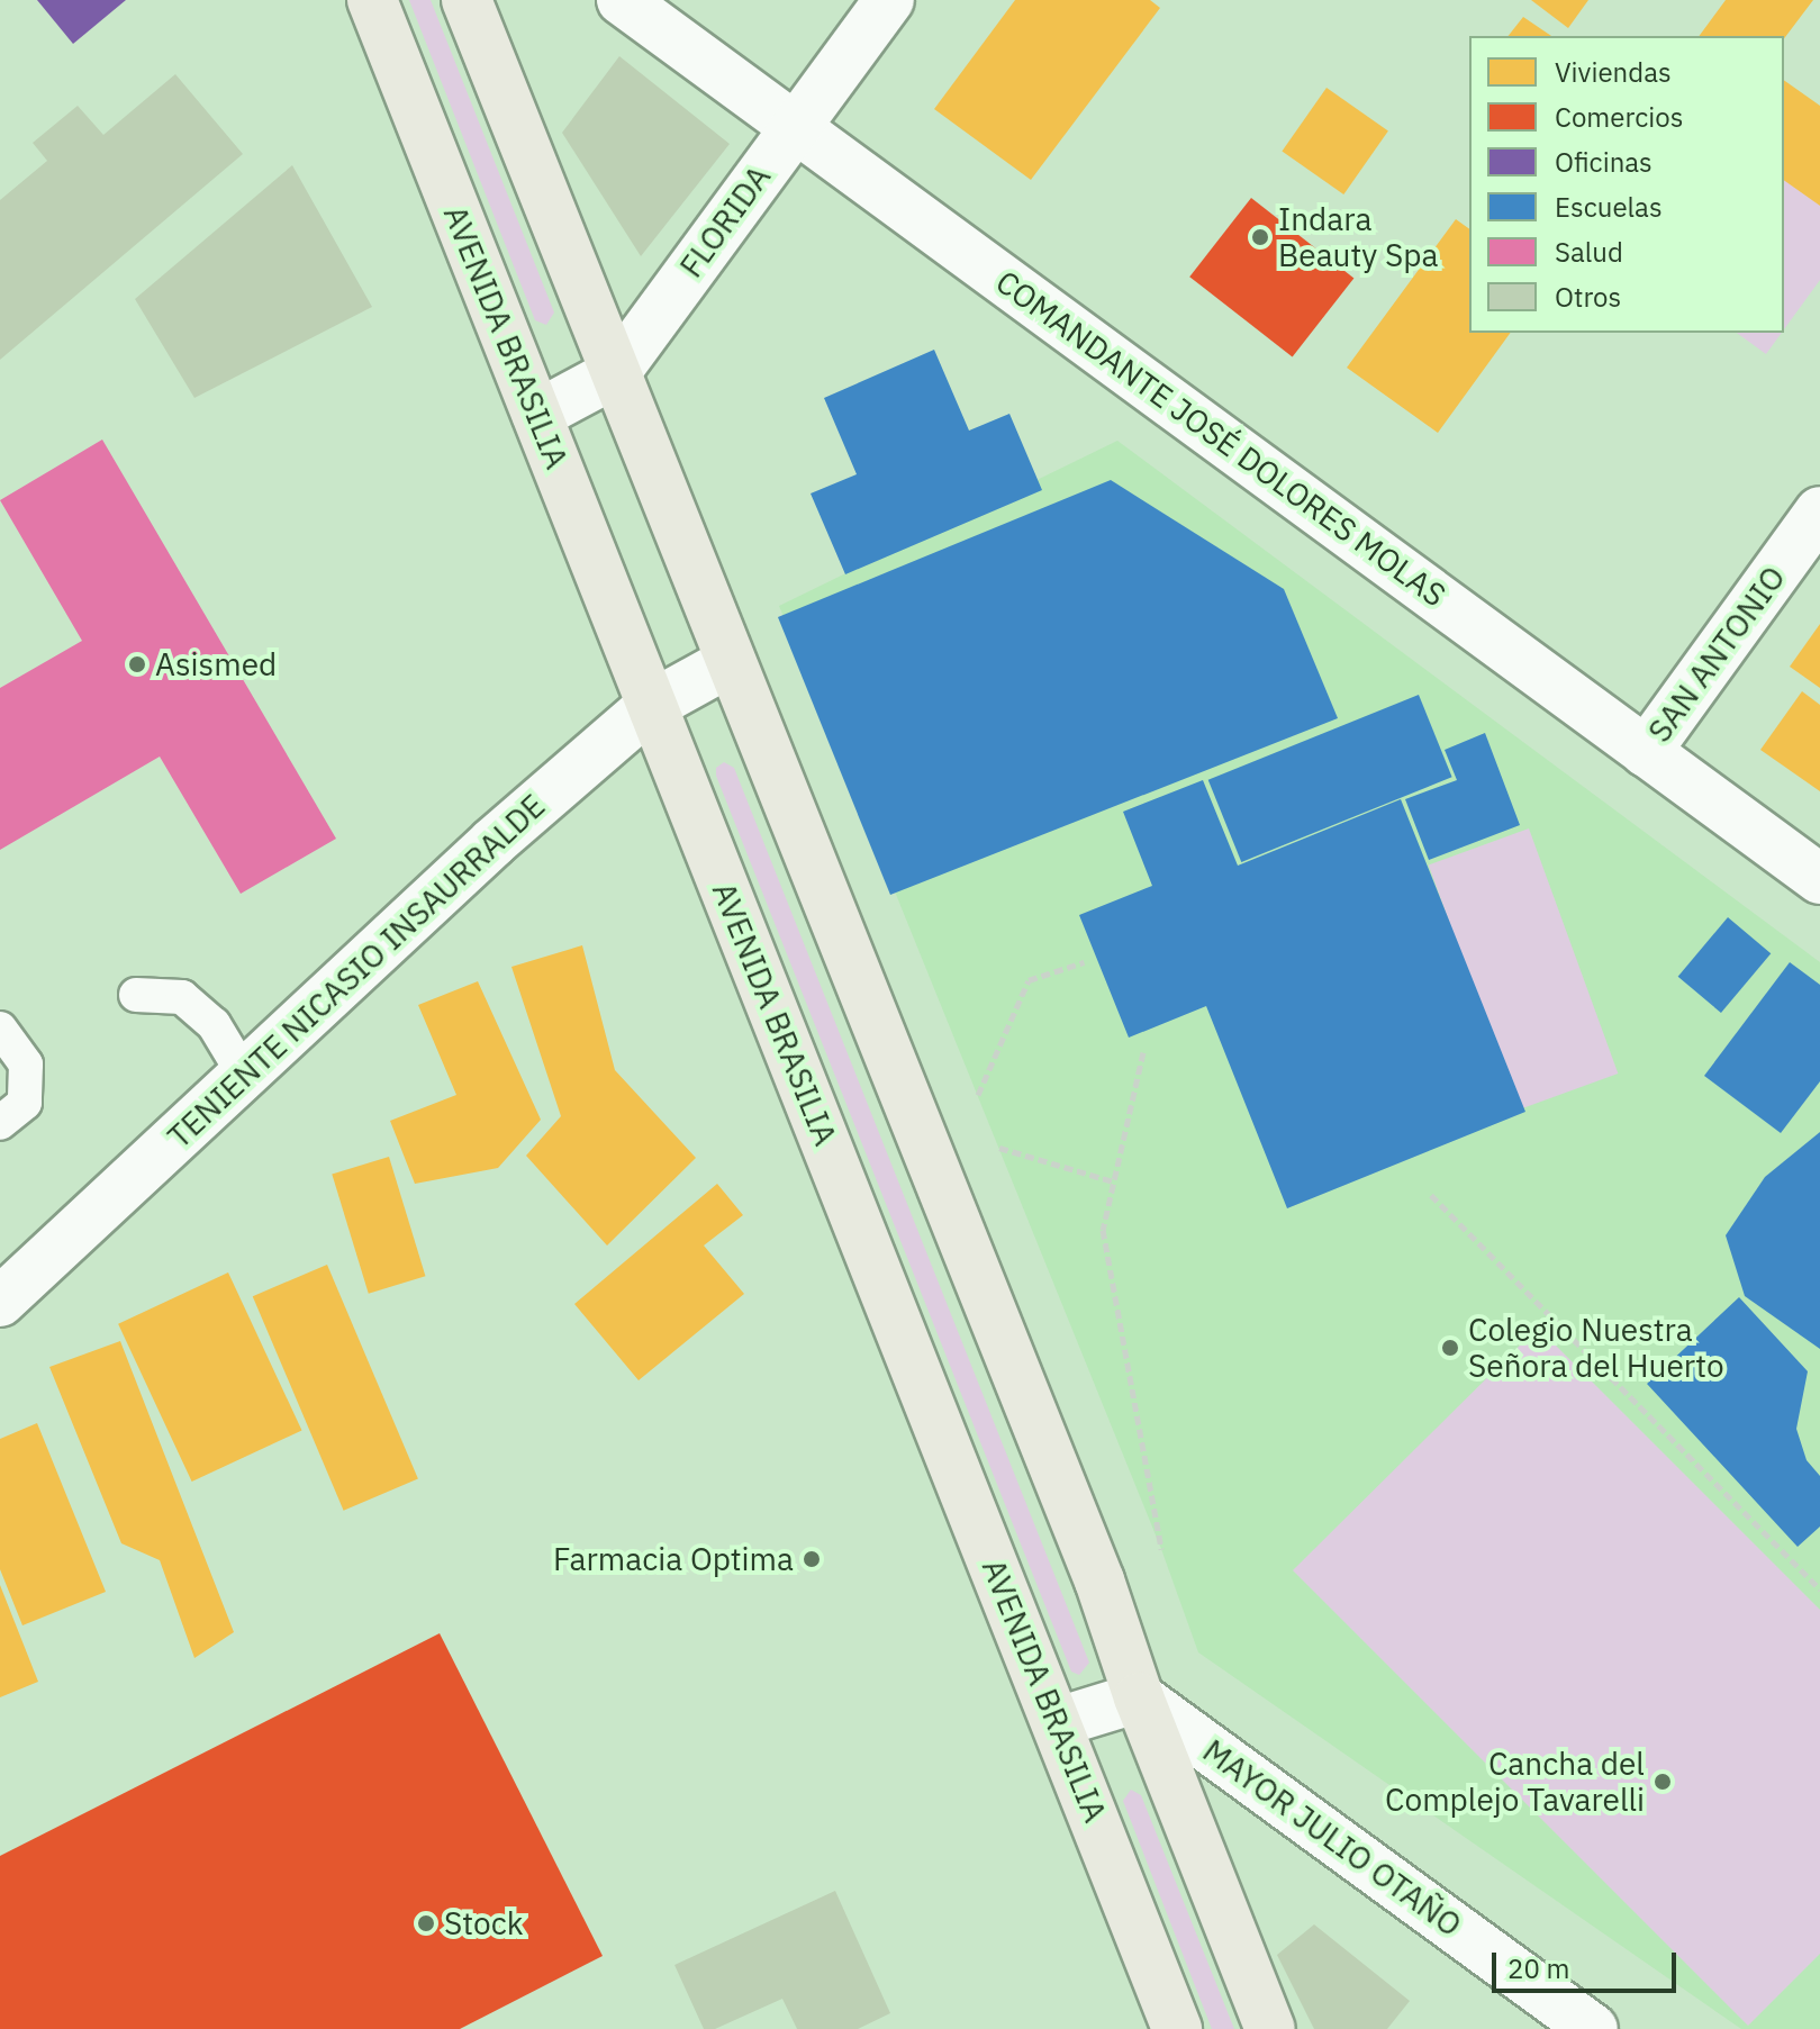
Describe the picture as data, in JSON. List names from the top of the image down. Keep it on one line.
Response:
{"streets":{"main road":["AVENIDA BRASILIA"],"street":["FLORIDA","COMANDANTE JOSÉ DOLORES MOLAS","SAN ANTONIO","TENIENTE NICASIO INSAURRALDE","MAYOR JULIO OTAÑO"]},"crossings":[["FLORIDA","AVENIDA BRASILIA"],["FLORIDA","COMANDANTE JOSÉ DOLORES MOLAS"],["AVENIDA BRASILIA","TENIENTE NICASIO INSAURRALDE"],["COMANDANTE JOSÉ DOLORES MOLAS","SAN ANTONIO"]],"places":["Indara Beauty Spa","Asismed","Colegio Nuestra Señora del Huerto","Farmacia Optima","Cancha del Complejo Tavarelli","Stock"],"legend":["Viviendas","Comercios","Oficinas","Escuelas","Salud","Otros"],"scale_bar":"20 m"}
